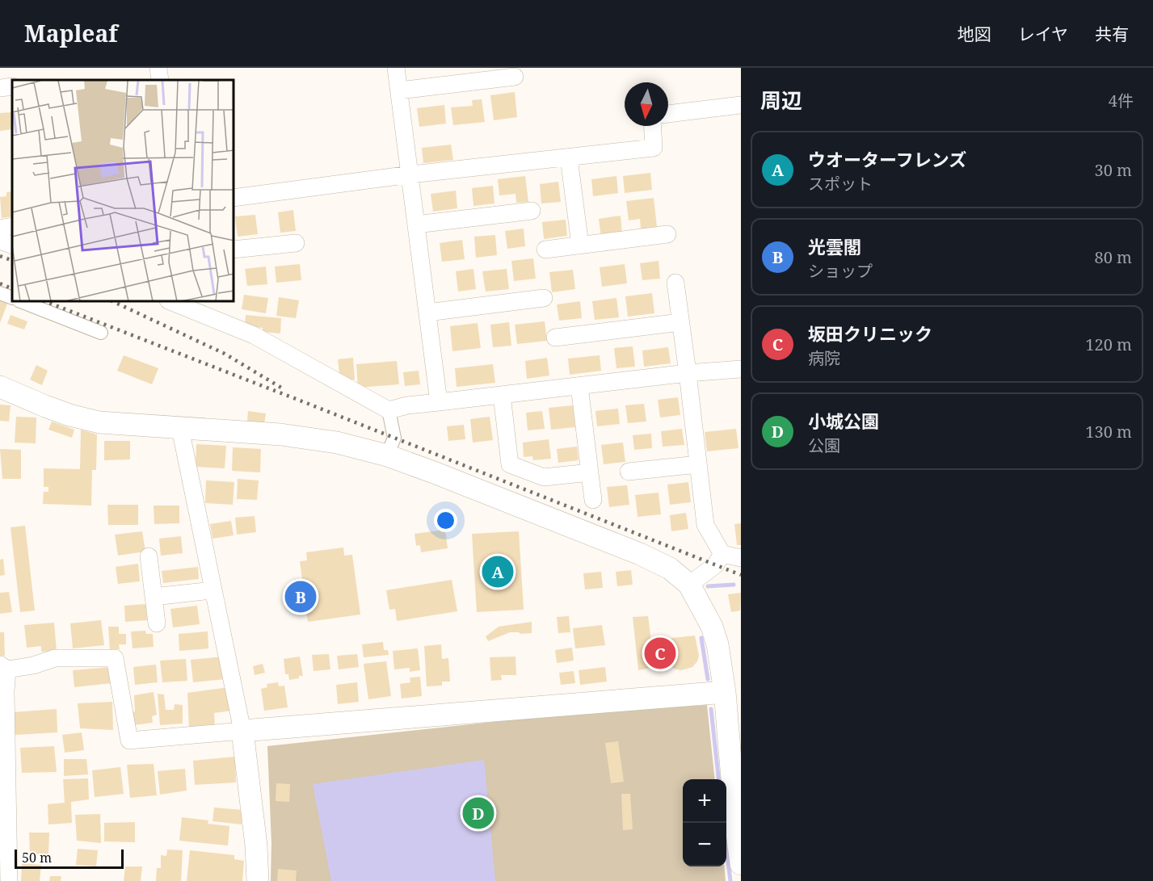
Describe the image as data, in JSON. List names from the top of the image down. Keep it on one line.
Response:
{"scale_bar":"50 m","north":"bottom","page":{"header":"Mapleaf","nav":["地図","レイヤ","共有"],"heading":["周辺","4件"],"list":[{"mark":"A","name":"ウオーターフレンズ","note":"スポット","value":"30 m"},{"mark":"B","name":"光雲閣","note":"ショップ","value":"80 m"},{"mark":"C","name":"坂田クリニック","note":"病院","value":"120 m"},{"mark":"D","name":"小城公園","note":"公園","value":"130 m"}],"pins":["A","B","C","D"],"map_buttons":["+","−"],"scale":"50 m"}}
